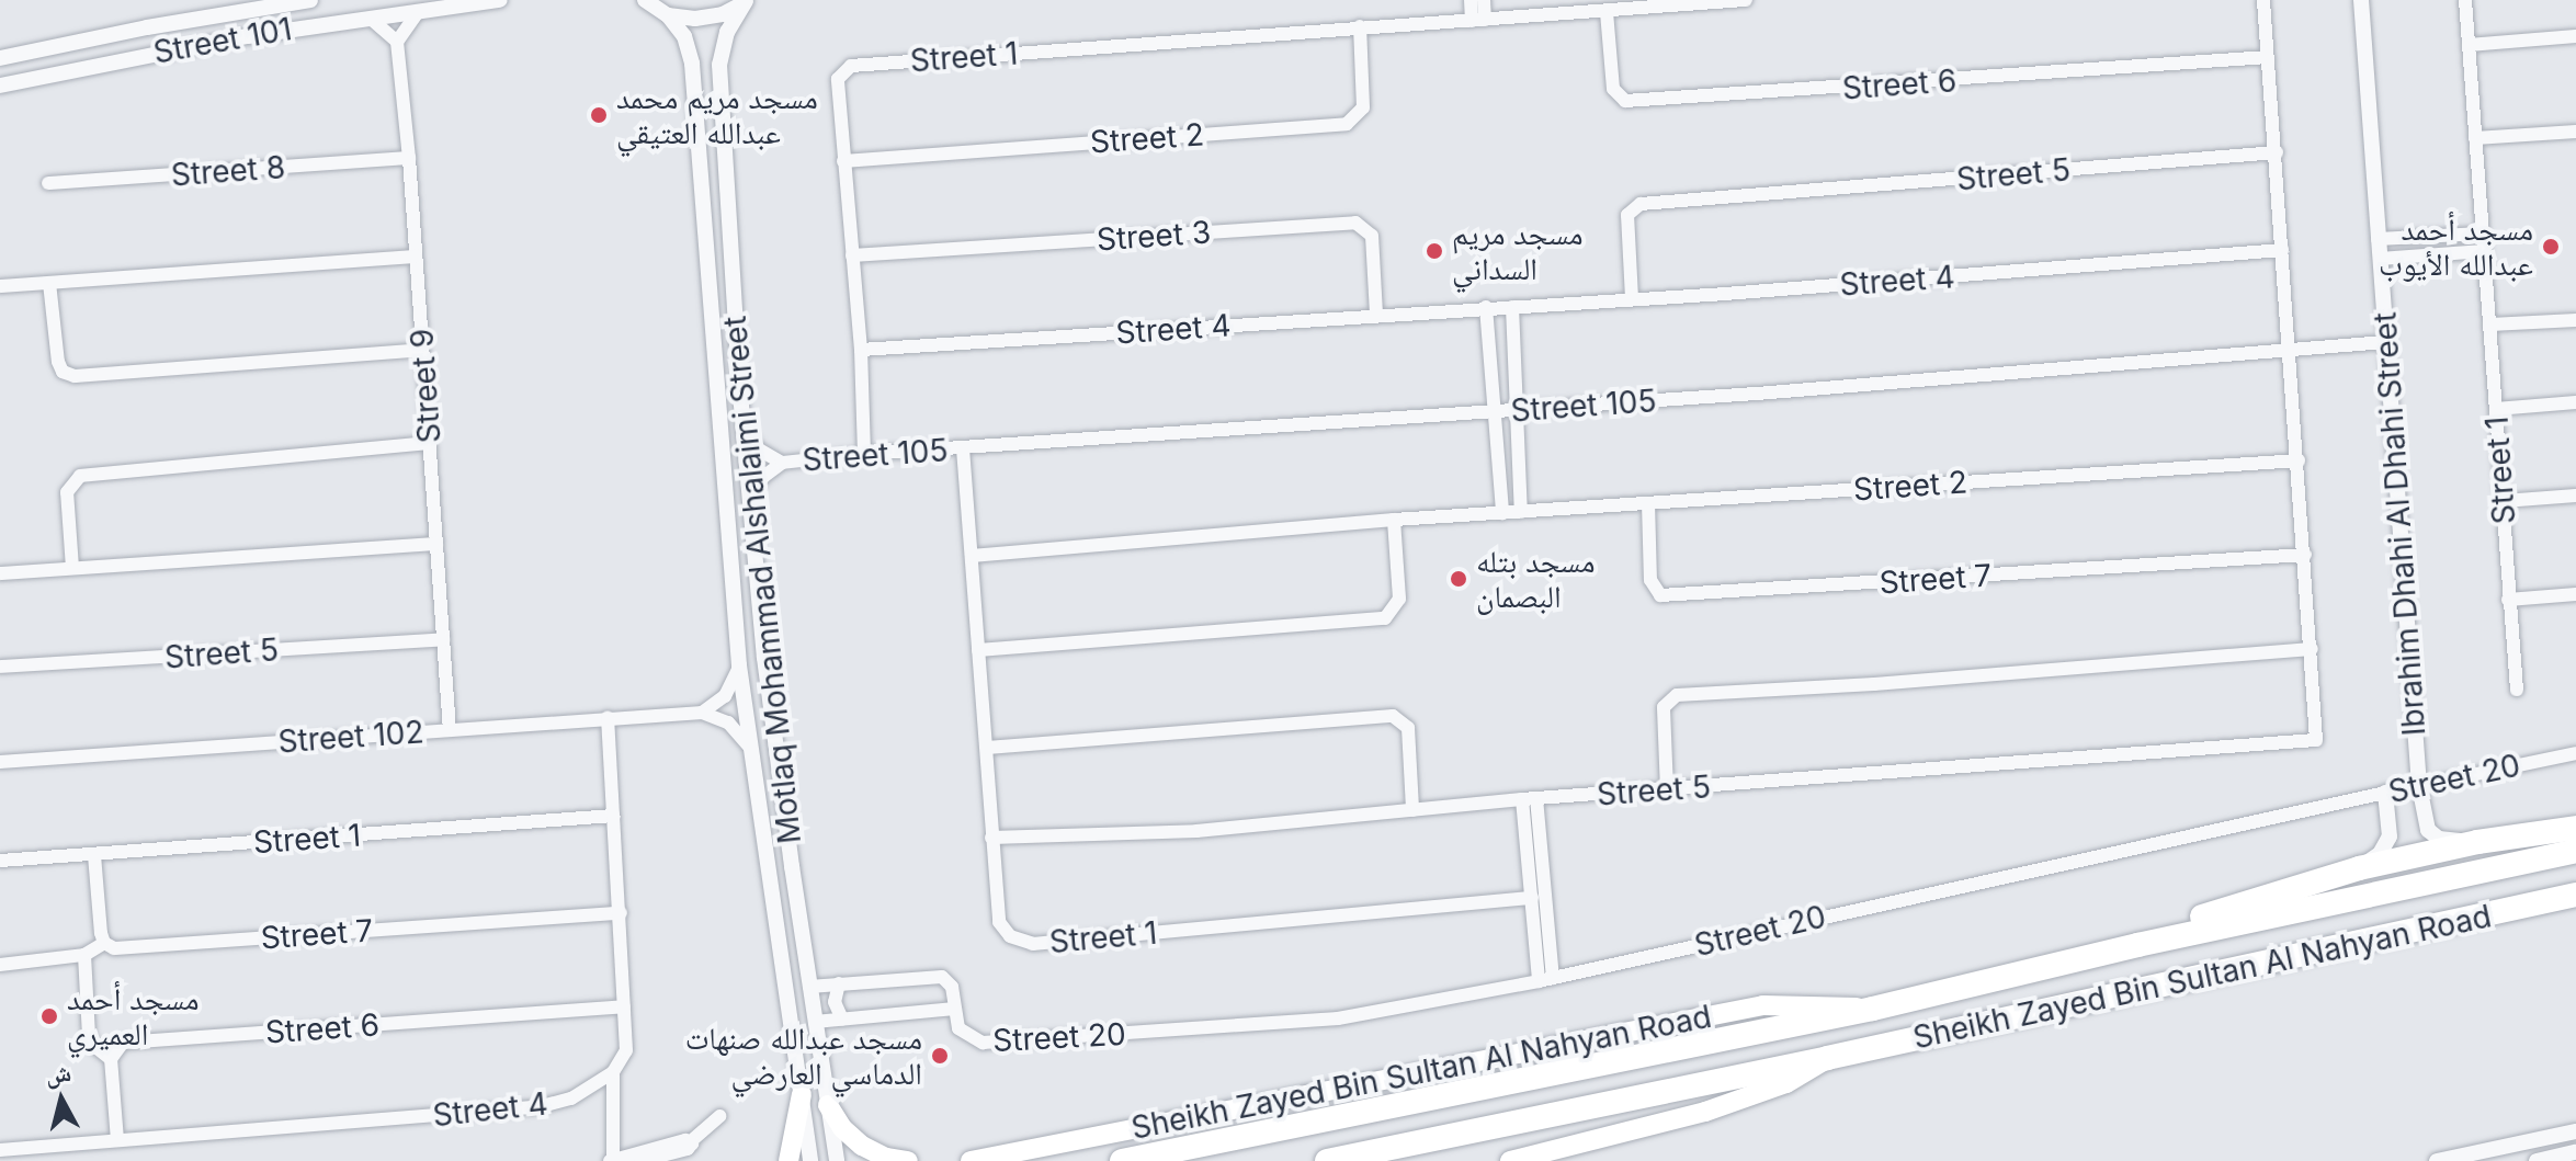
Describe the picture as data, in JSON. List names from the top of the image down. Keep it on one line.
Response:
{"streets":{"highway":["Sheikh Zayed Bin Sultan Al Nahyan Road"],"street":["Street 101","Street 1","Street 6","Street 2","Street 8","Street 5","Street 3","Street 4","Street 9","Street 105","Ibrahim Dhahi Al Dhahi Street","Street 7","Motlaq Mohammad Alshalaimi Street","Street 102","Street 20"]},"crossings":[["Street 1","Street 6"],["Street 1","Street 2"],["Street 1","Street 5"],["Street 1","Street 3"],["Street 1","Street 4"],["Street 1","Street 105"],["Street 2","Street 7"],["Street 8","Street 9"],["Street 5","Street 4"],["Street 5","Street 9"],["Street 3","Street 4"],["Street 9","Street 102"],["Street 105","Ibrahim Dhahi Al Dhahi Street"],["Street 105","Motlaq Mohammad Alshalaimi Street"],["Ibrahim Dhahi Al Dhahi Street","Street 20"],["Motlaq Mohammad Alshalaimi Street","Street 20"]],"places":["مسجد مريم محمد عبدالله العتيقي","مسجد أحمد عبدالله الأيوب","مسجد مريم السداني","مسجد بتله البصمان","مسجد أحمد العميري","مسجد عبدالله صنهات الدماسي العارضي"],"north":"top"}
